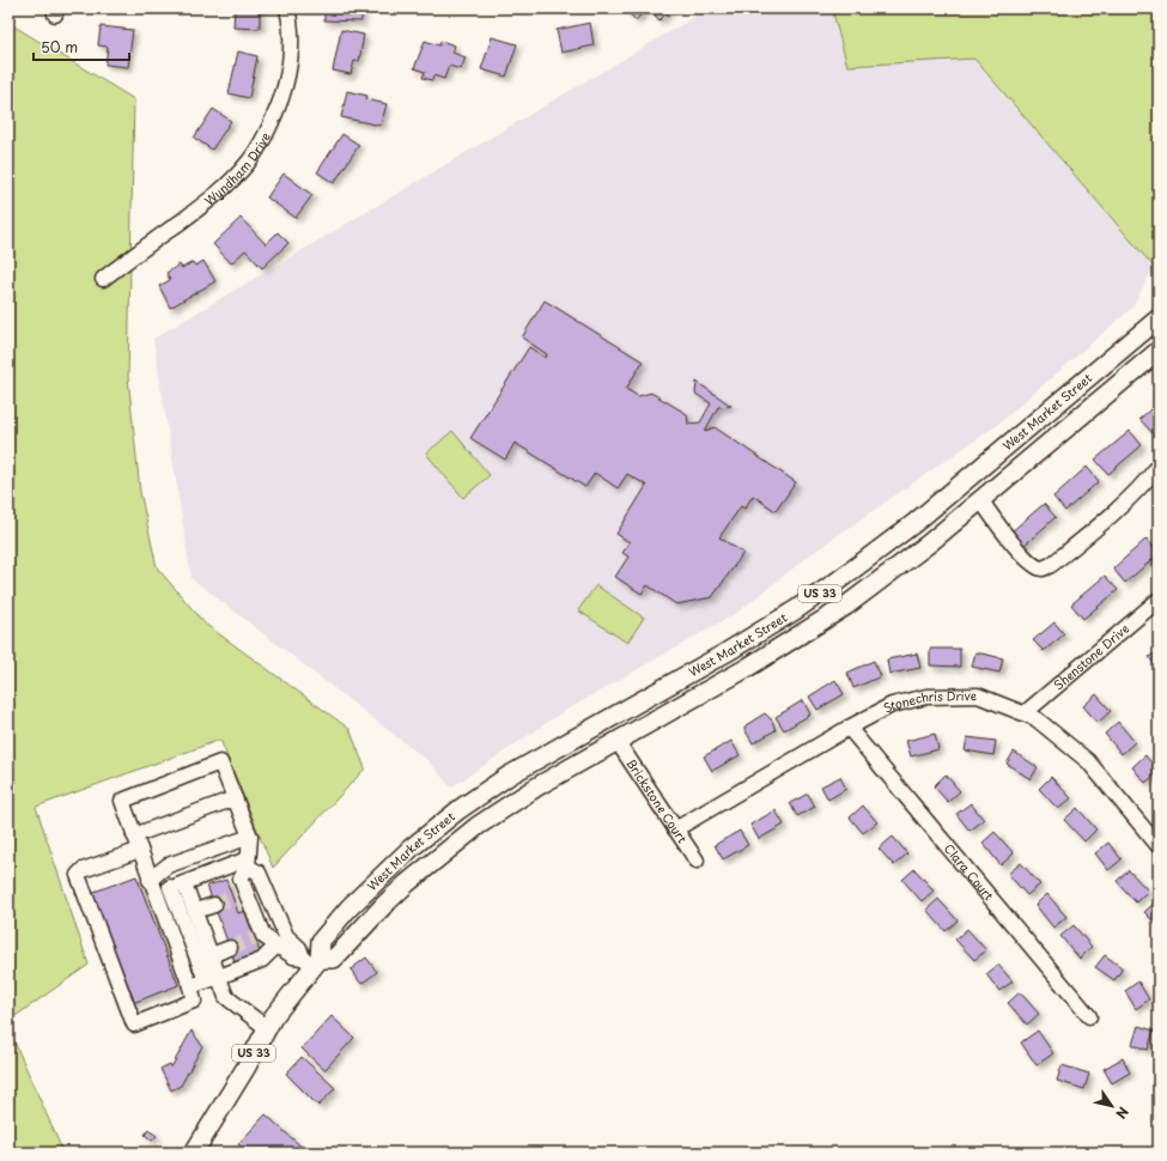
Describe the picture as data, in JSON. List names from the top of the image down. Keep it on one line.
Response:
{"streets":{"main road":["West Market Street","US 33"],"street":["Wyndham Drive","Shenstone Drive","Stonechris Drive","Brickstone Court","Clara Court"]},"crossings":[["West Market Street","Brickstone Court"],["Shenstone Drive","Stonechris Drive"],["Stonechris Drive","Brickstone Court"],["Stonechris Drive","Clara Court"]],"scale_bar":"50 m","north":"bottom right"}
